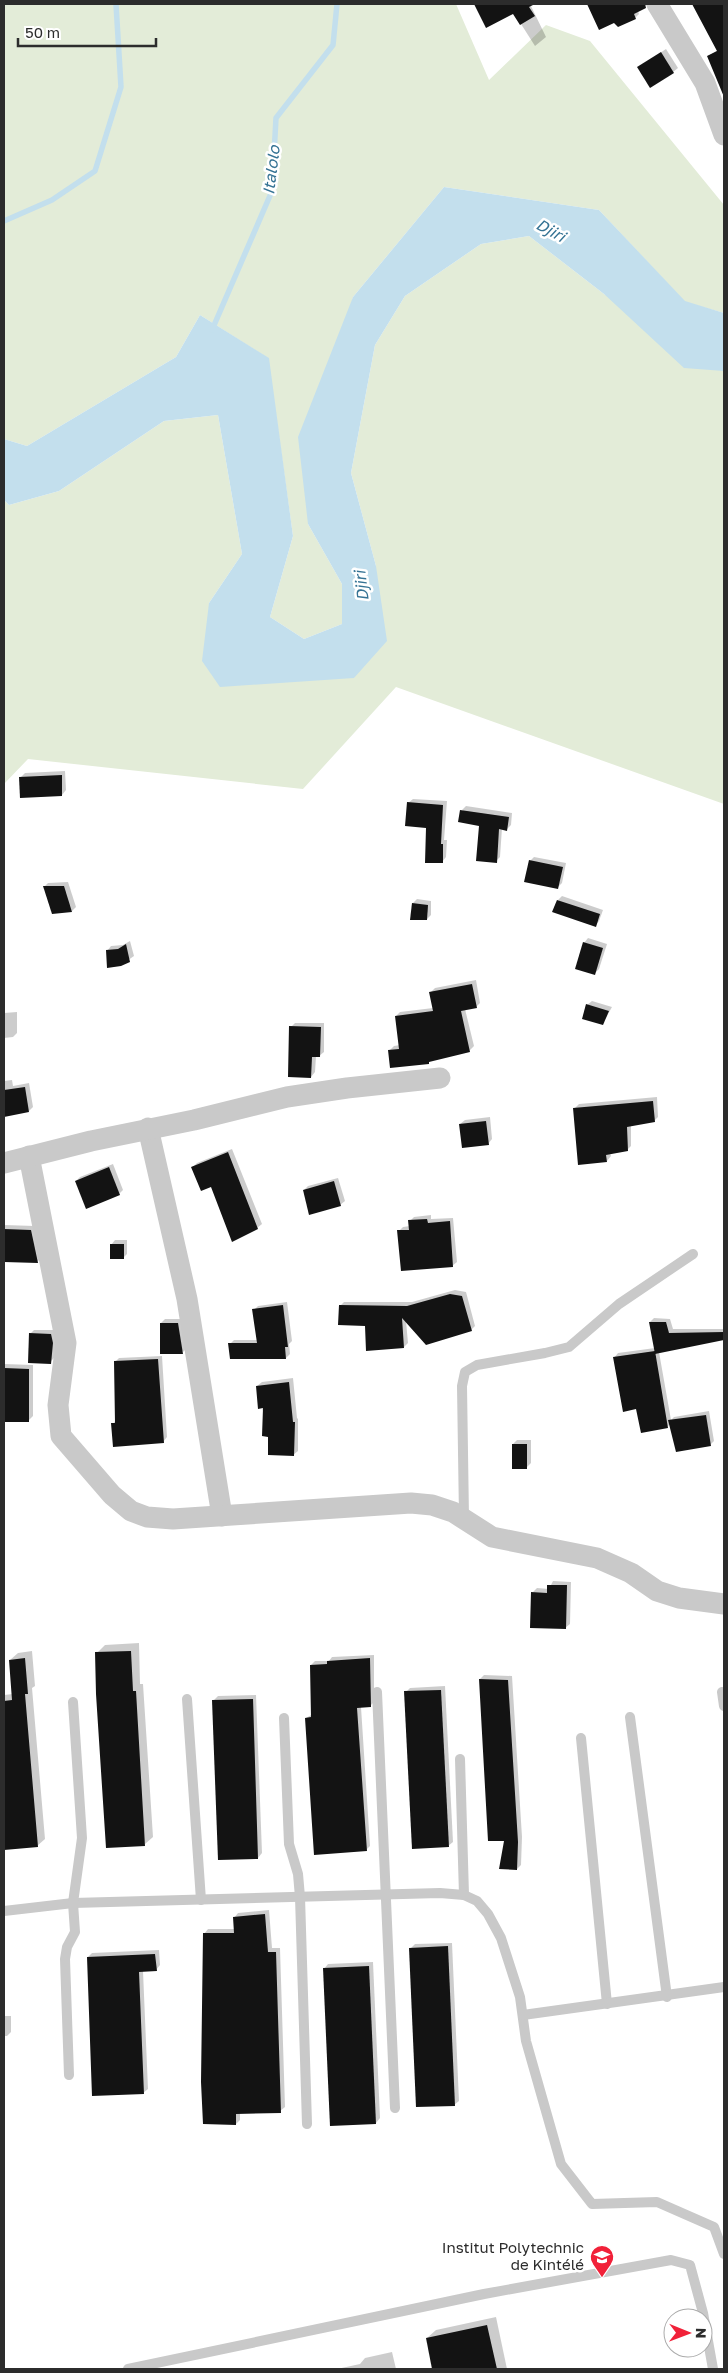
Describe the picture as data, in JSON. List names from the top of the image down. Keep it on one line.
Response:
{"water":["Italolo","Djiri"],"places":{"school or university":["Institut Polytechnic de Kintélé"]},"scale_bar":"50 m","north":"right"}
